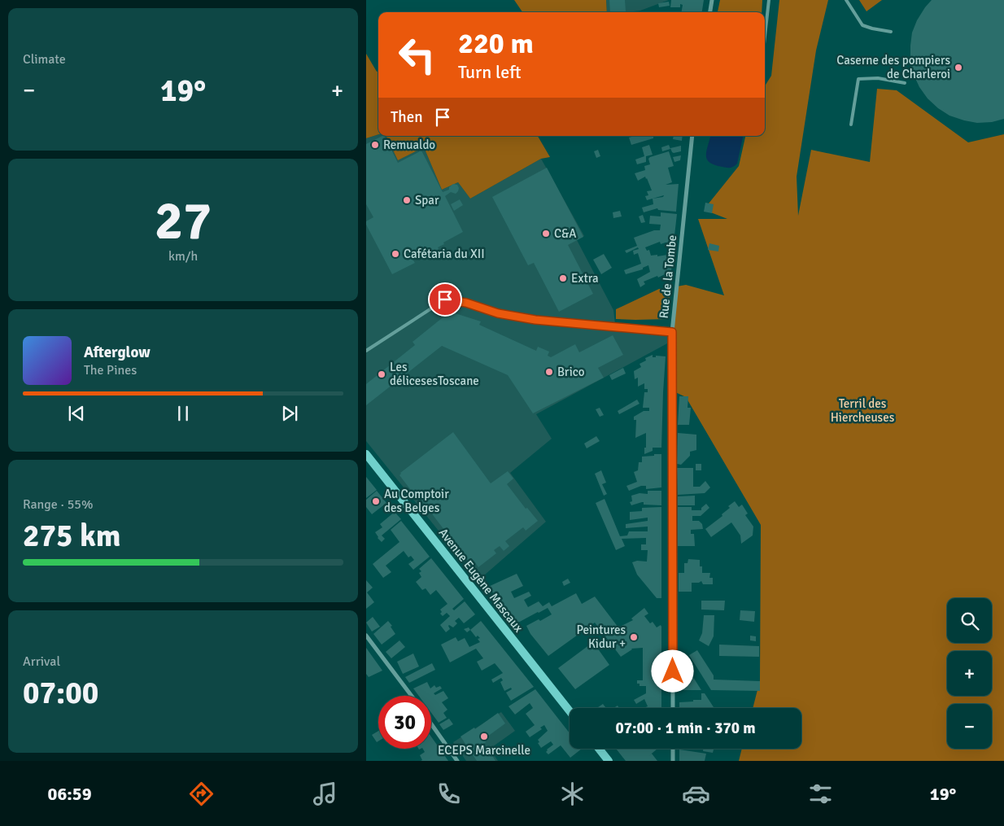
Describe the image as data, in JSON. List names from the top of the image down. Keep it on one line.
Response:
{"streets":{"main road":["Avenue Eugène Mascaux"],"street":["Rue de la Tombe"]},"parks":["Terril des Hiercheuses"],"places":["Caserne des pompiers de Charleroi","Remualdo","Spar","C&A","Cafétaria du XII","Extra","Brico","Les délicesesToscane","Au Comptoir des Belges","Peintures Kidur +","ECEPS Marcinelle"],"page":{"tile":["Climate",["27","km/h"],["Range · 55%","275 km"],["Arrival","07:00"]],"turn":["220 m","Turn left"],"heat":["−","19°","+"],"then":"Then","song":["Afterglow","The Pines"],"map_buttons":["+","−"],"limit":"30","trip":"07:00 · 1 min · 370 m","tabs":["06:59","19°"]}}
